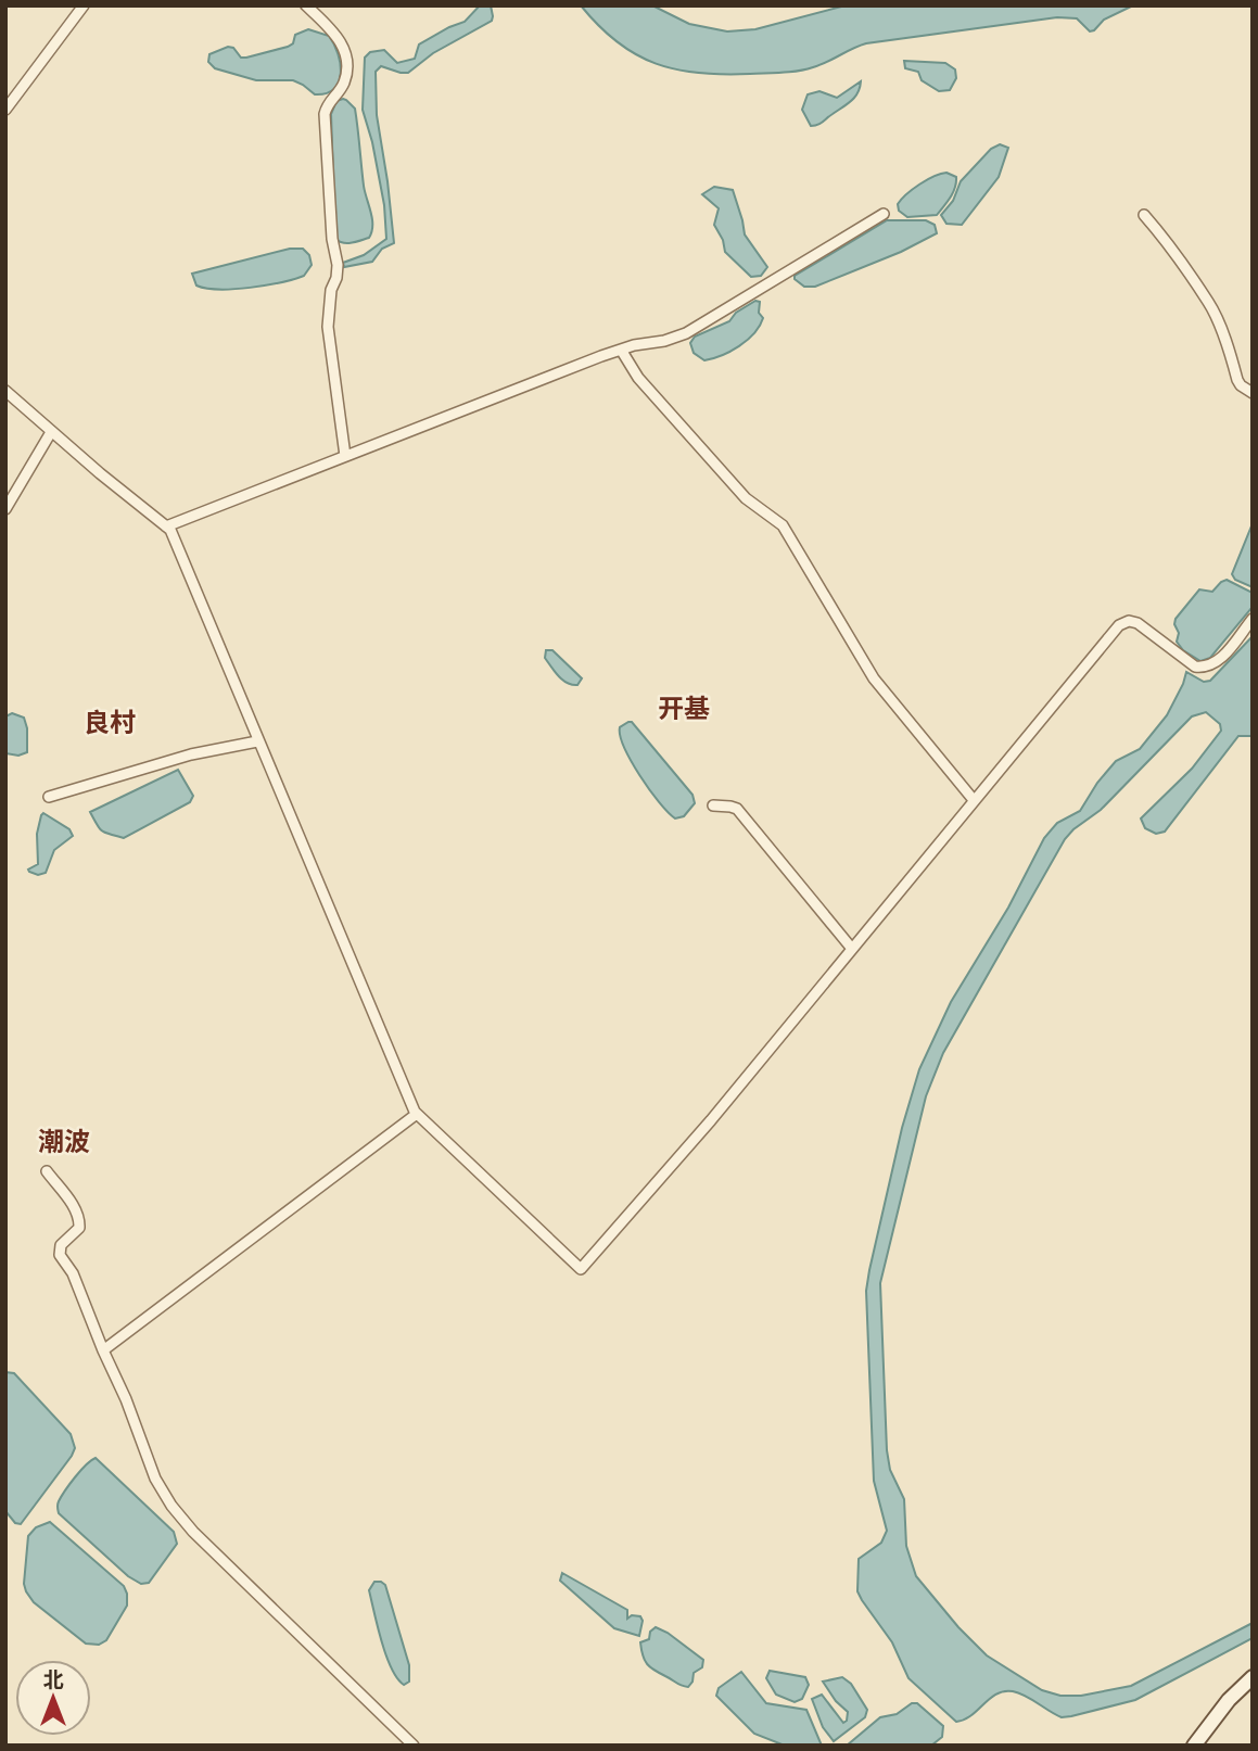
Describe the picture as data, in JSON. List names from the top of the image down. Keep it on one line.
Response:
{"districts":["开基","良村","潮波"],"north":"top"}
